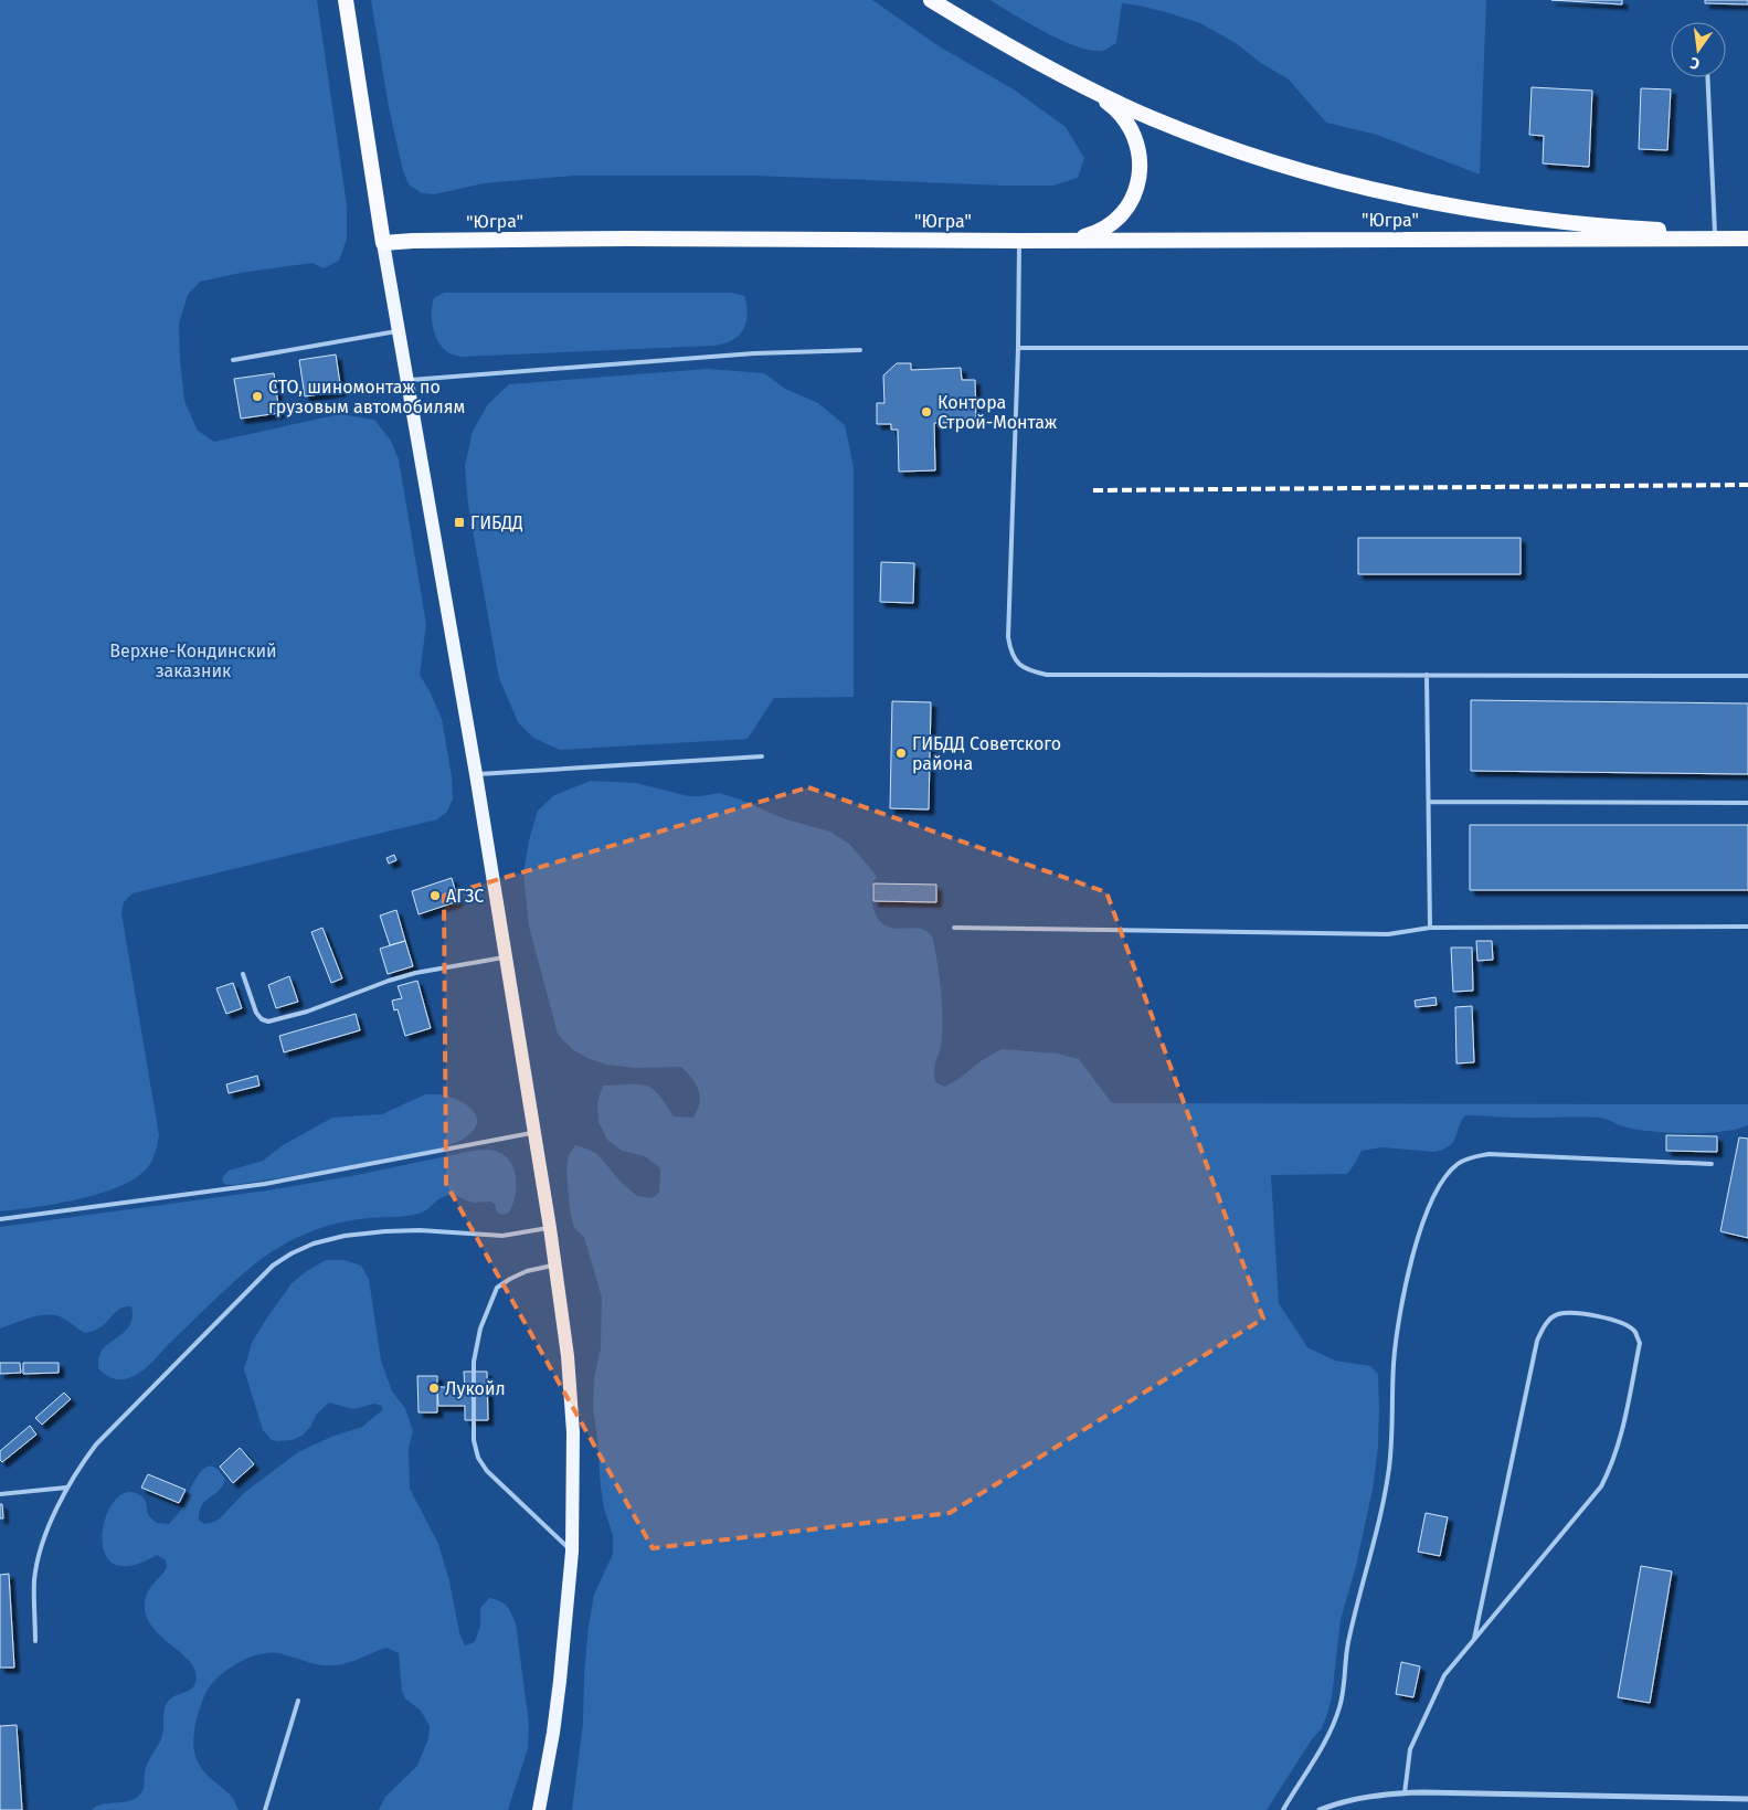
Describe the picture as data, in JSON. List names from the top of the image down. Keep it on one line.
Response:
{"streets":{"highway":["\"Югра\""]},"parks":["Верхне-Кондинский заказник"],"places":{"other":["СТО, шиномонтаж по грузовым автомобилям","Контора Строй-Монтаж","ГИБДД Советского района","АГЗС","Лукойл"],"transit":["ГИБДД"]},"north":"bottom"}
